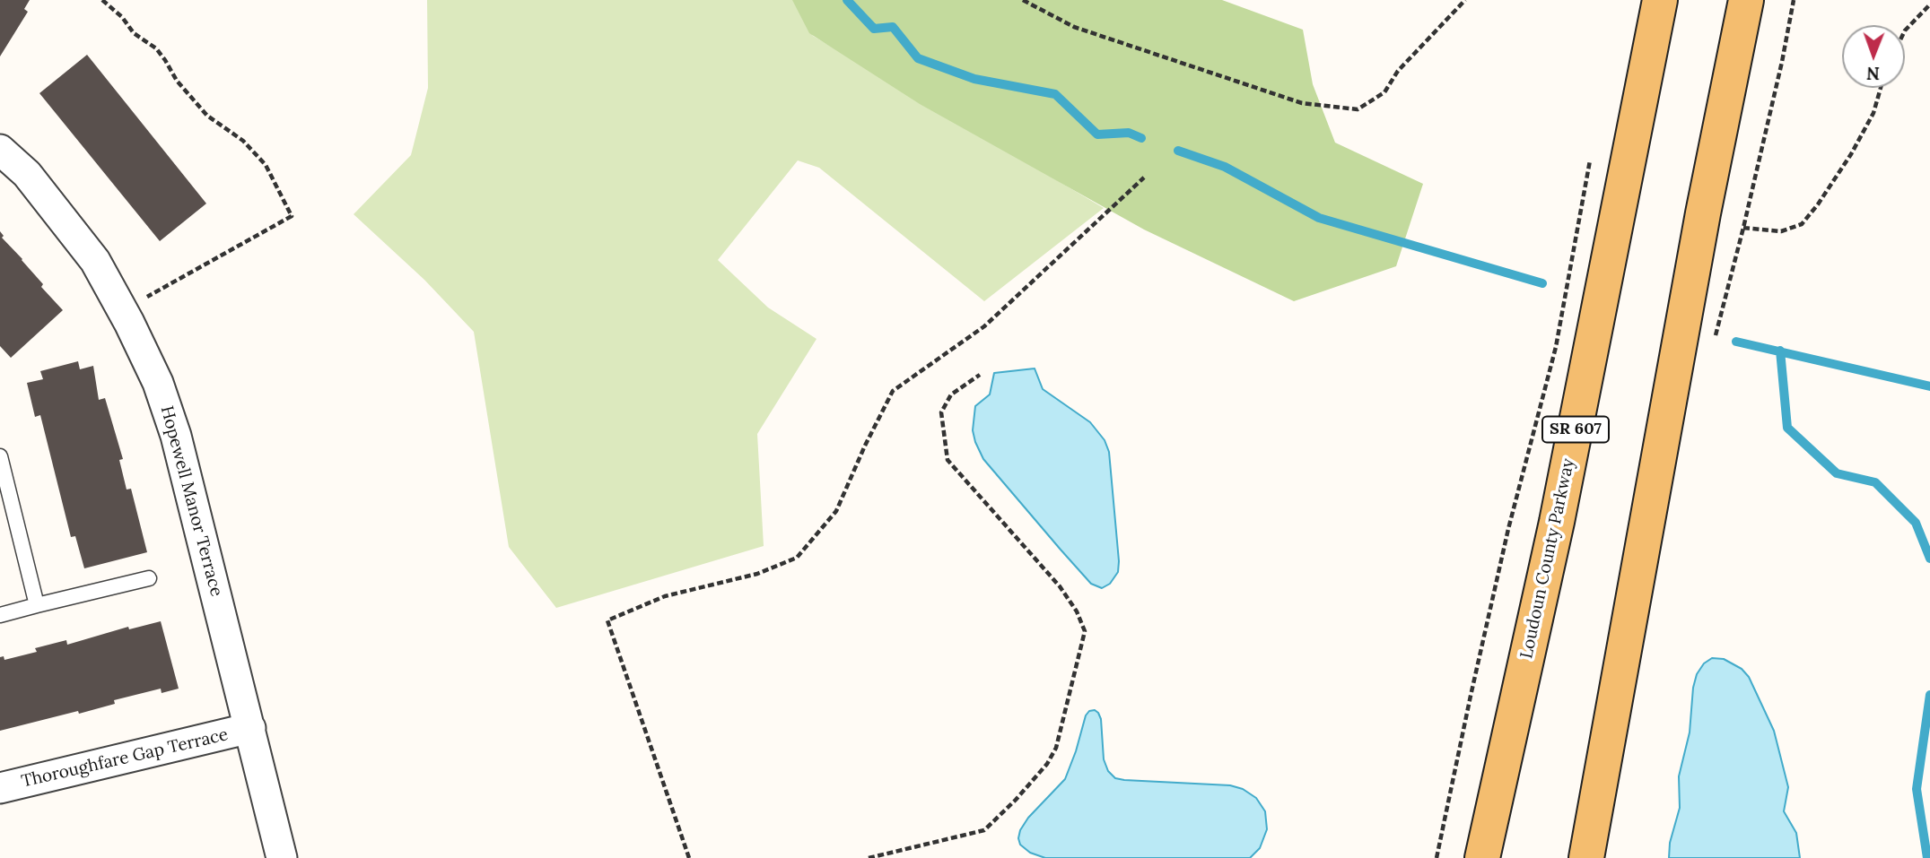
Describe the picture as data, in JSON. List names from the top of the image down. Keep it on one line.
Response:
{"streets":{"main road":["SR 607","Loudoun County Parkway"],"street":["Hopewell Manor Terrace","Thoroughfare Gap Terrace"]},"crossings":[["Hopewell Manor Terrace","Thoroughfare Gap Terrace"]],"north":"bottom"}
